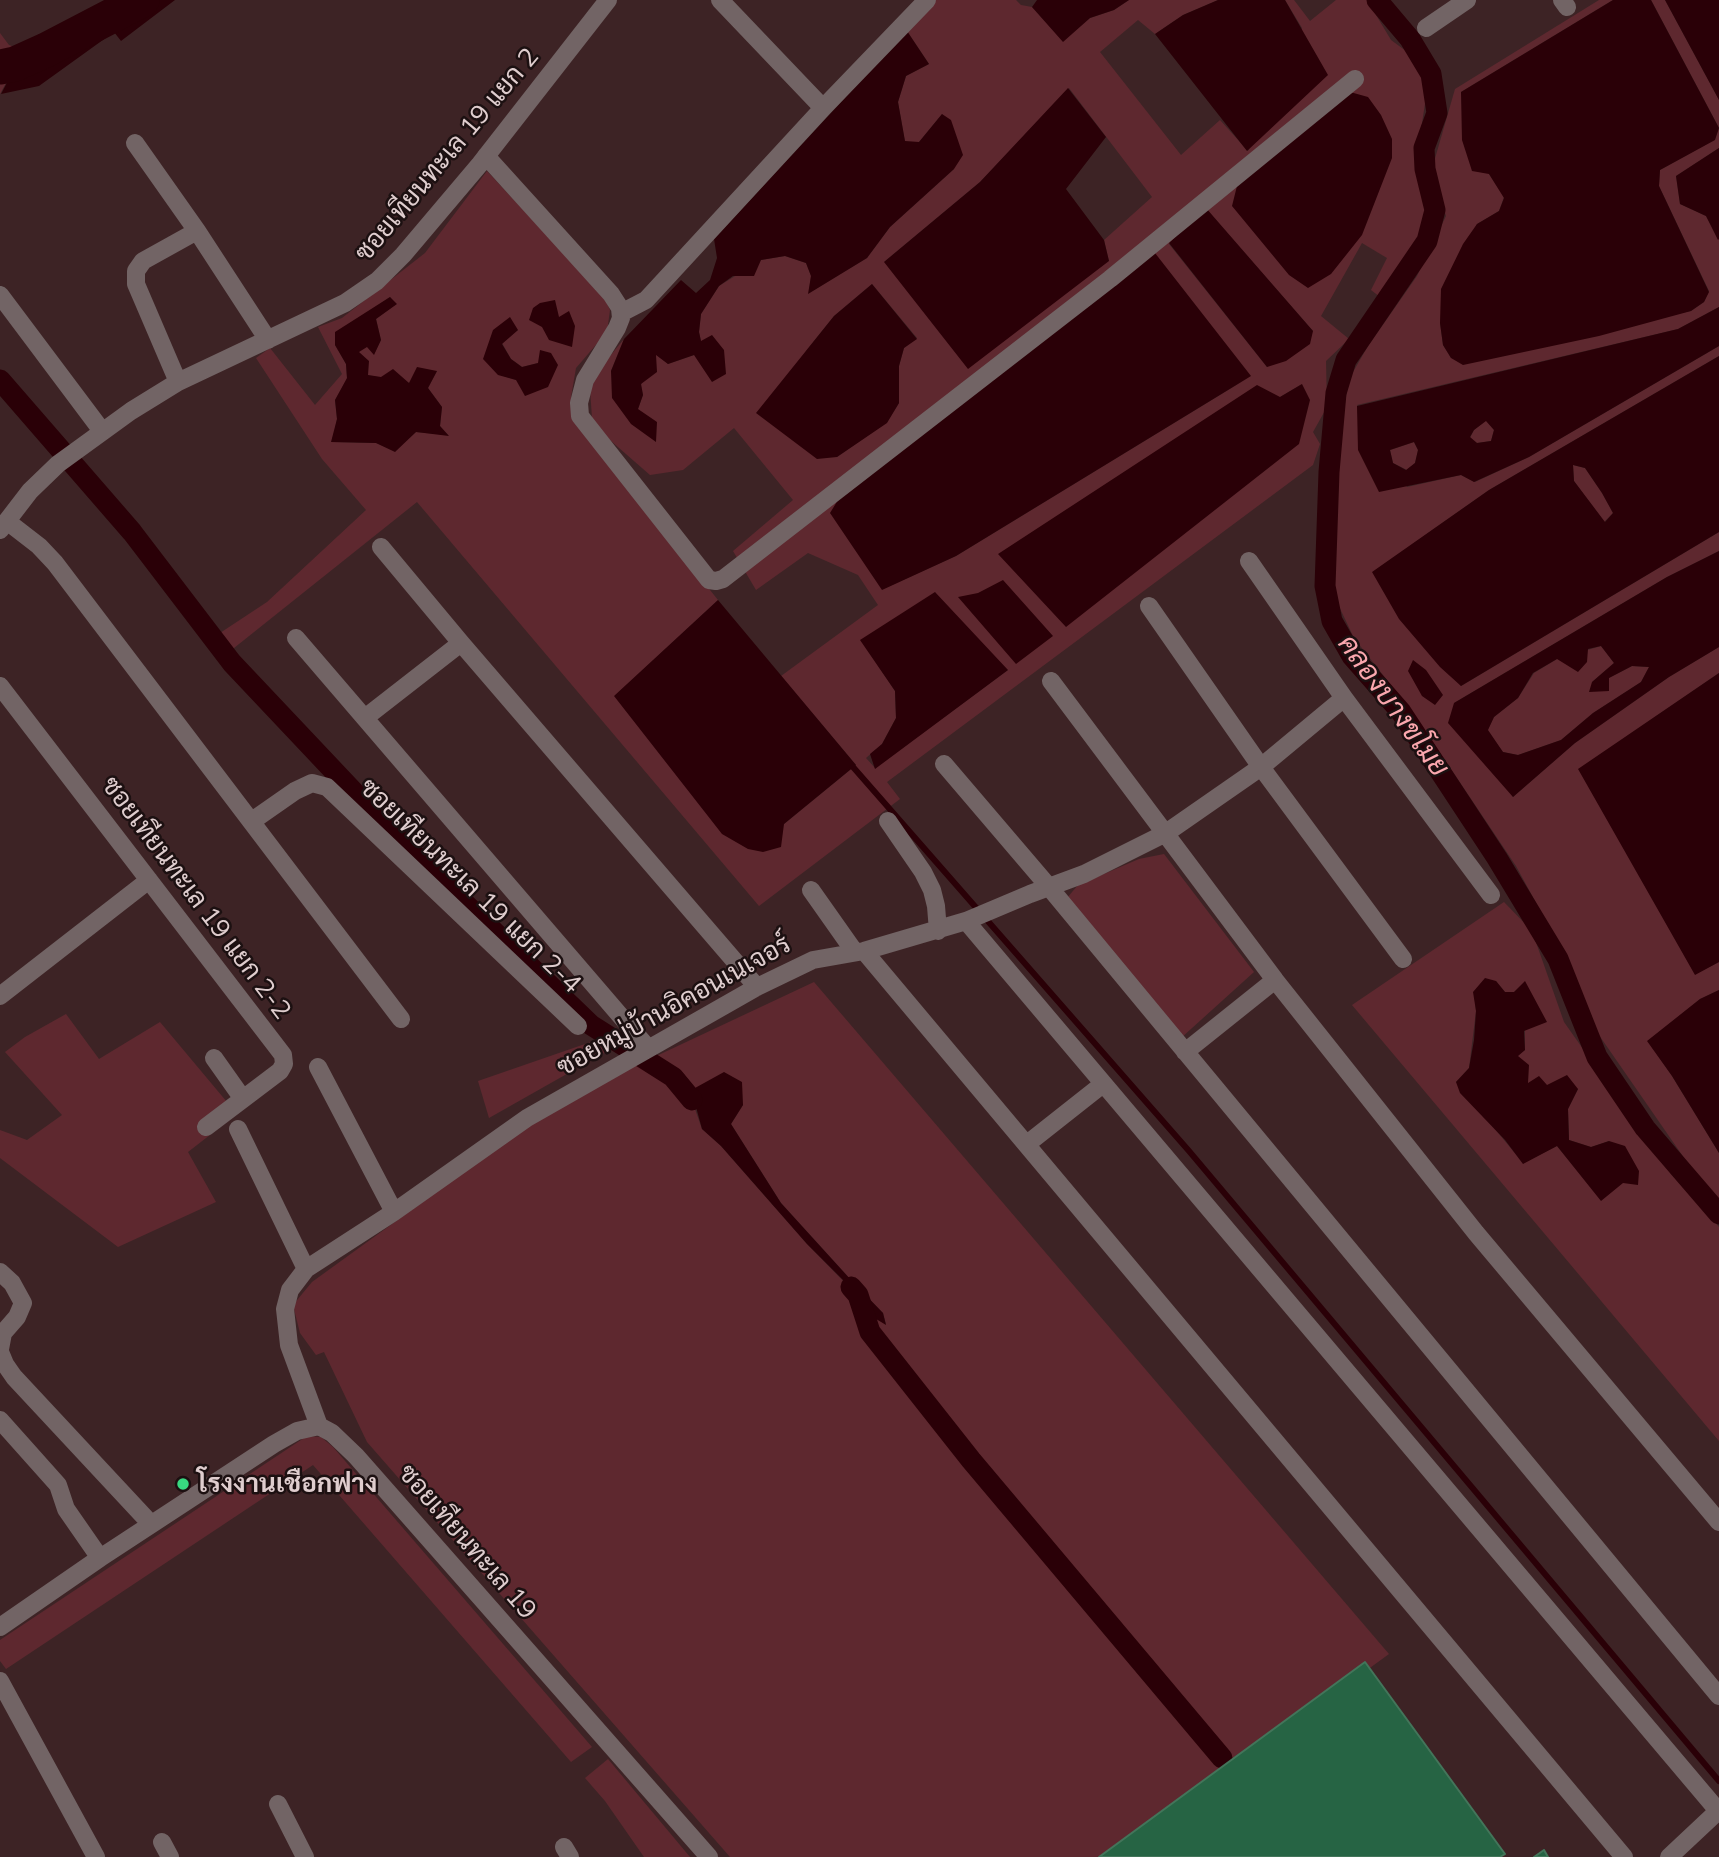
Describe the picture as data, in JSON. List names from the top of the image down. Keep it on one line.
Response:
{"streets":{"street":["ซอยเทียนทะเล 19 แยก 2","ซอยเทียนทะเล 19 แยก 2-4","ซอยเทียนทะเล 19 แยก 2-2","ซอยหมู่บ้านอิคอนเนเจอร์","ซอยเทียนทะเล 19"]},"crossings":[["ซอยหมู่บ้านอิคอนเนเจอร์","ซอยเทียนทะเล 19"]],"water":["คลองบางขโมย"],"places":["โรงงานเชือกฟาง"]}
